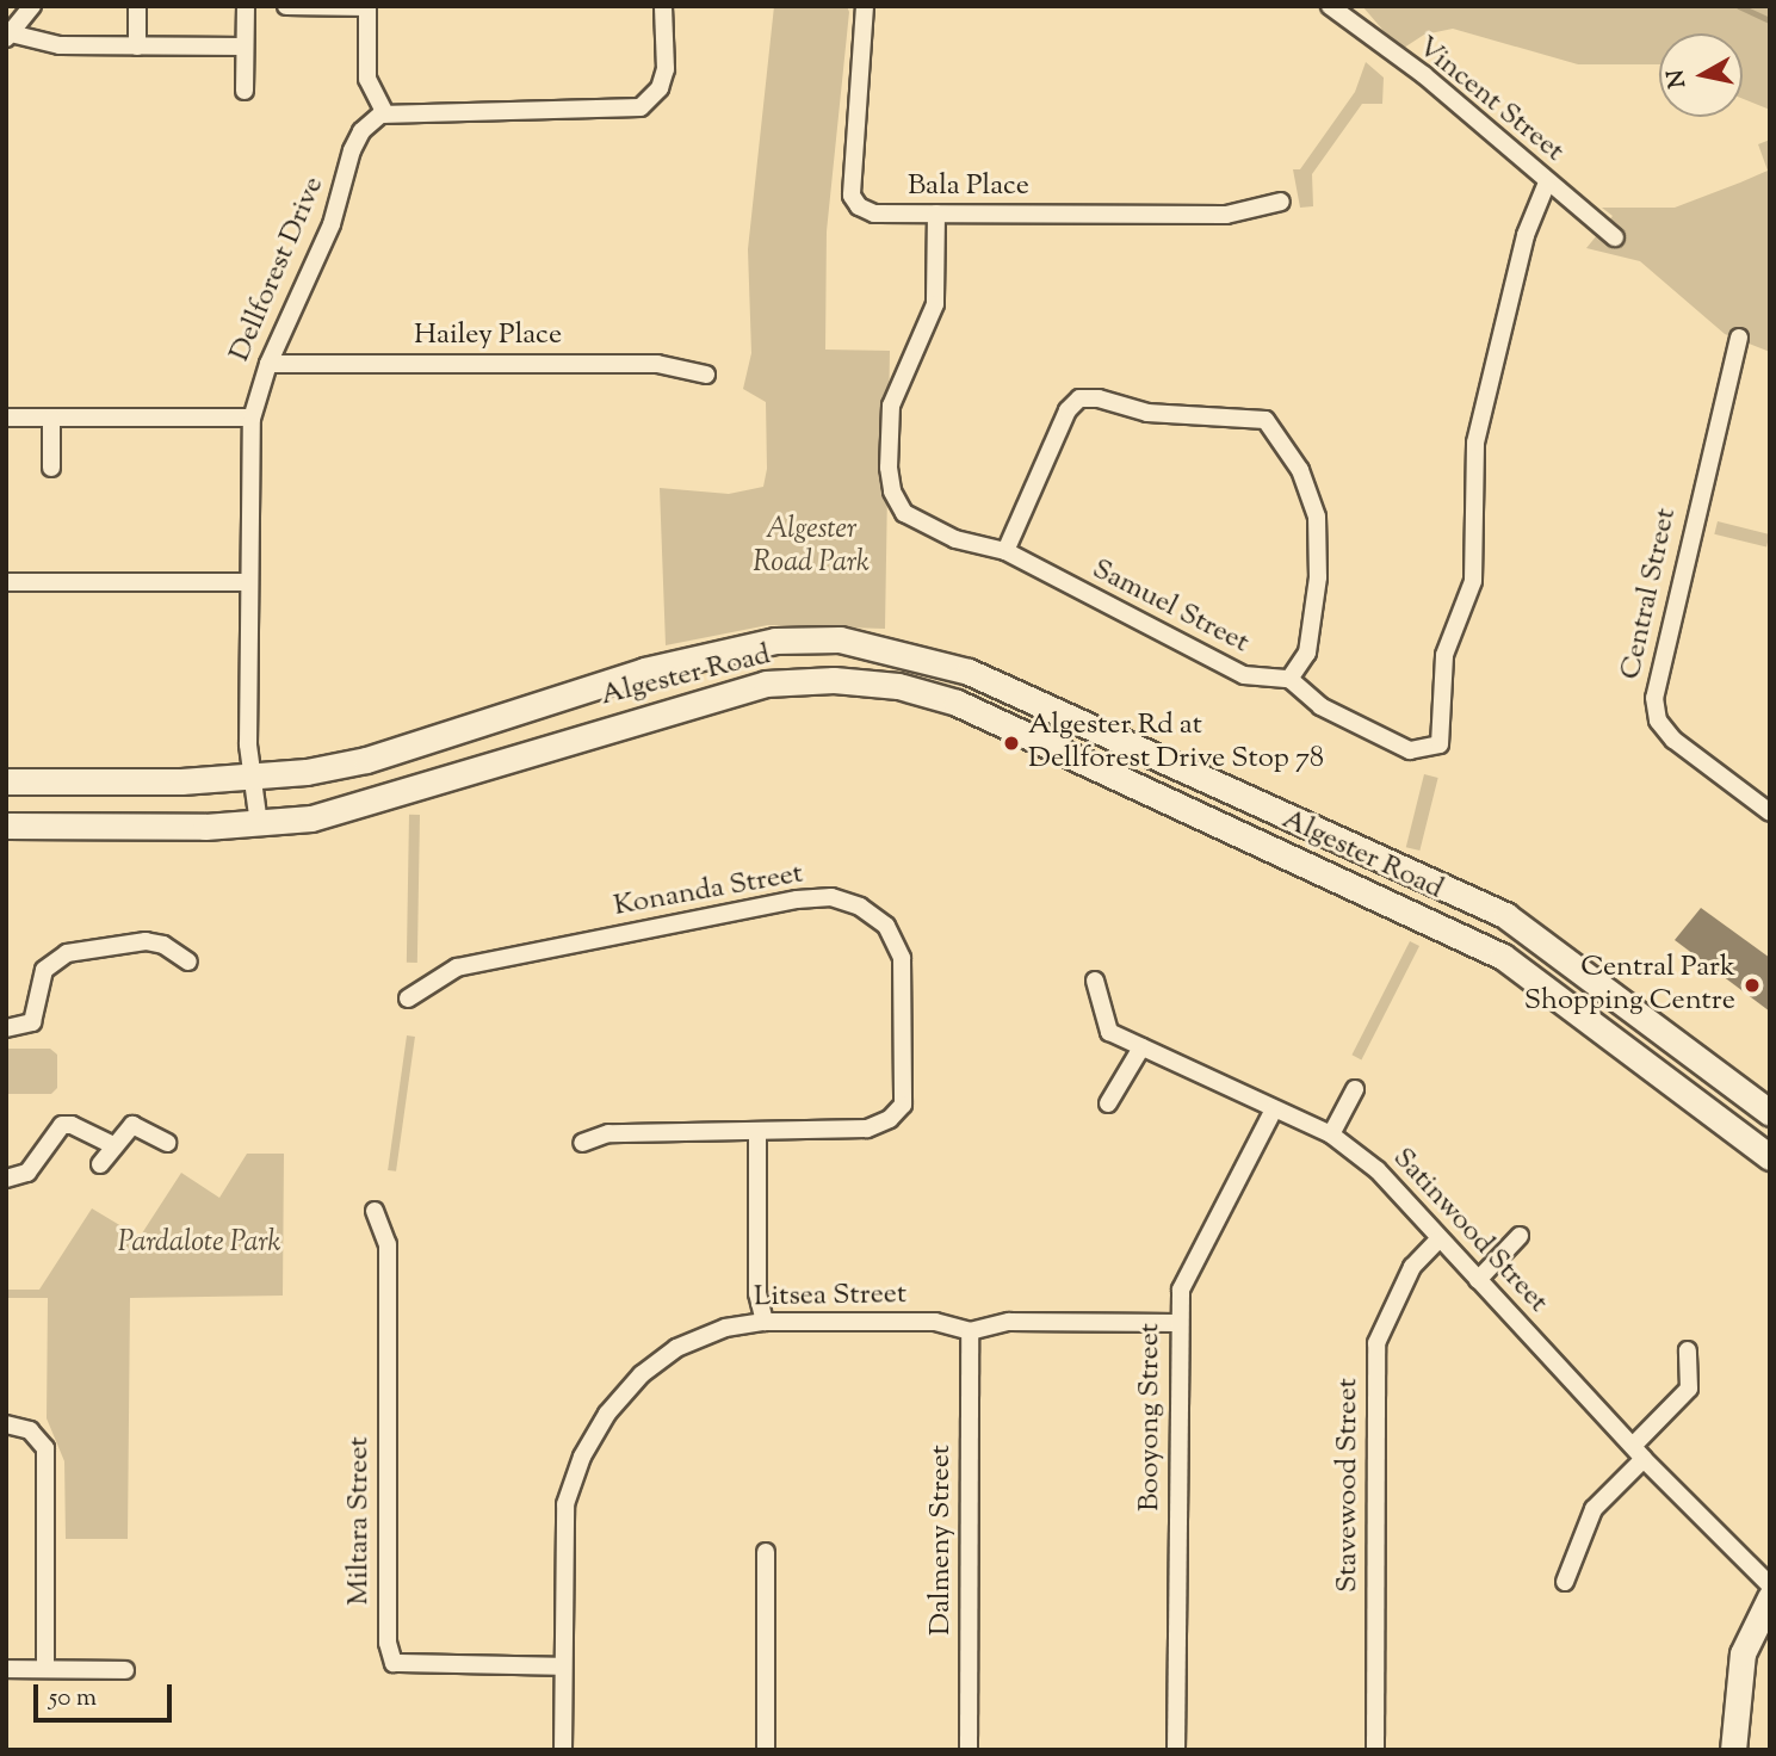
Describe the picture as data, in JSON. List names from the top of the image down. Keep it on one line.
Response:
{"streets":{"main road":["Algester Road"],"street":["Vincent Street","Bala Place","Dellforest Drive","Hailey Place","Central Street","Samuel Street","Konanda Street","Satinwood Street","Litsea Street","Booyong Street","Stavewood Street","Miltara Street","Dalmeny Street"]},"crossings":[["Bala Place","Samuel Street"],["Dellforest Drive","Hailey Place"],["Dellforest Drive","Algester Road"],["Satinwood Street","Booyong Street"],["Satinwood Street","Stavewood Street"],["Litsea Street","Booyong Street"],["Litsea Street","Miltara Street"],["Litsea Street","Dalmeny Street"]],"parks":["Algester Road Park","Pardalote Park"],"places":["Algester Rd at Dellforest Drive Stop 78","Central Park Shopping Centre"],"scale_bar":"50 m","north":"left"}
